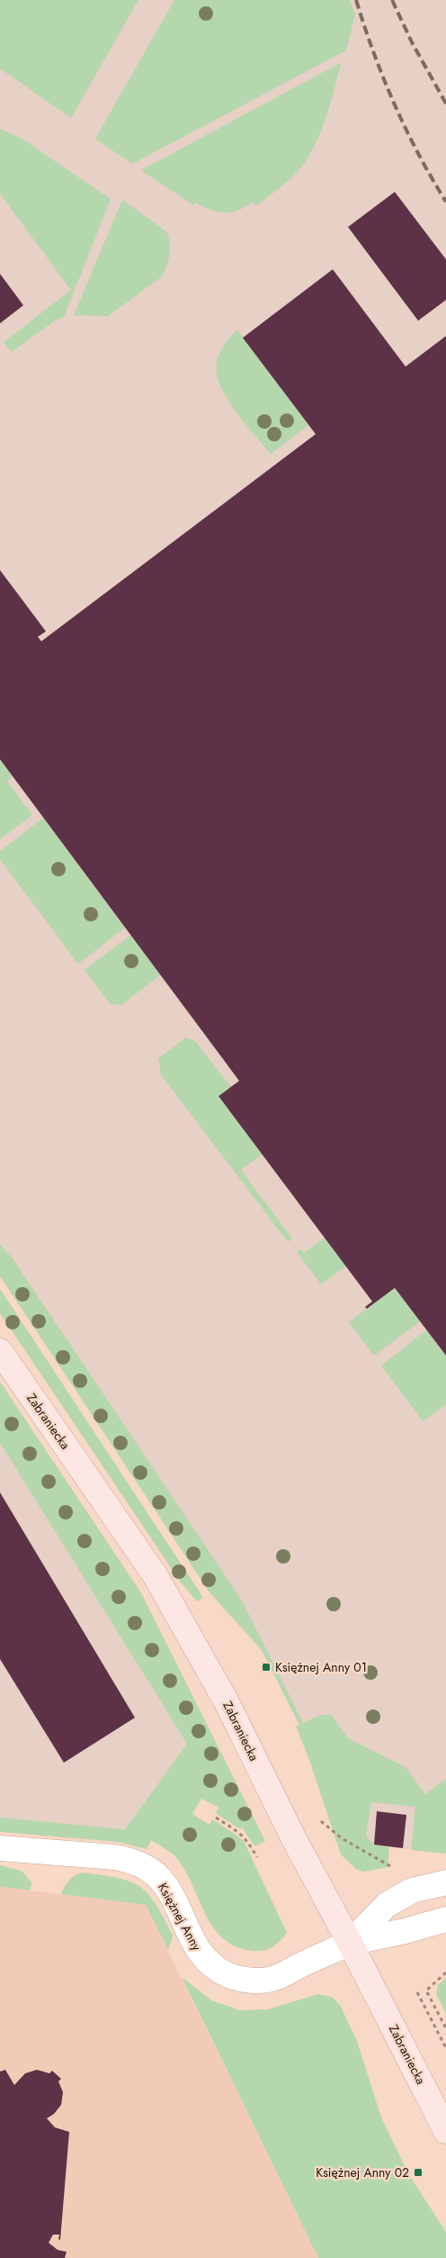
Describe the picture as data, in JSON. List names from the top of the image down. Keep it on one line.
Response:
{"streets":{"main road":["Zabraniecka"],"street":["Księżnej Anny"]},"crossings":[["Zabraniecka","Księżnej Anny"]],"places":{"transit":["Księżnej Anny 01","Księżnej Anny 02"]}}
